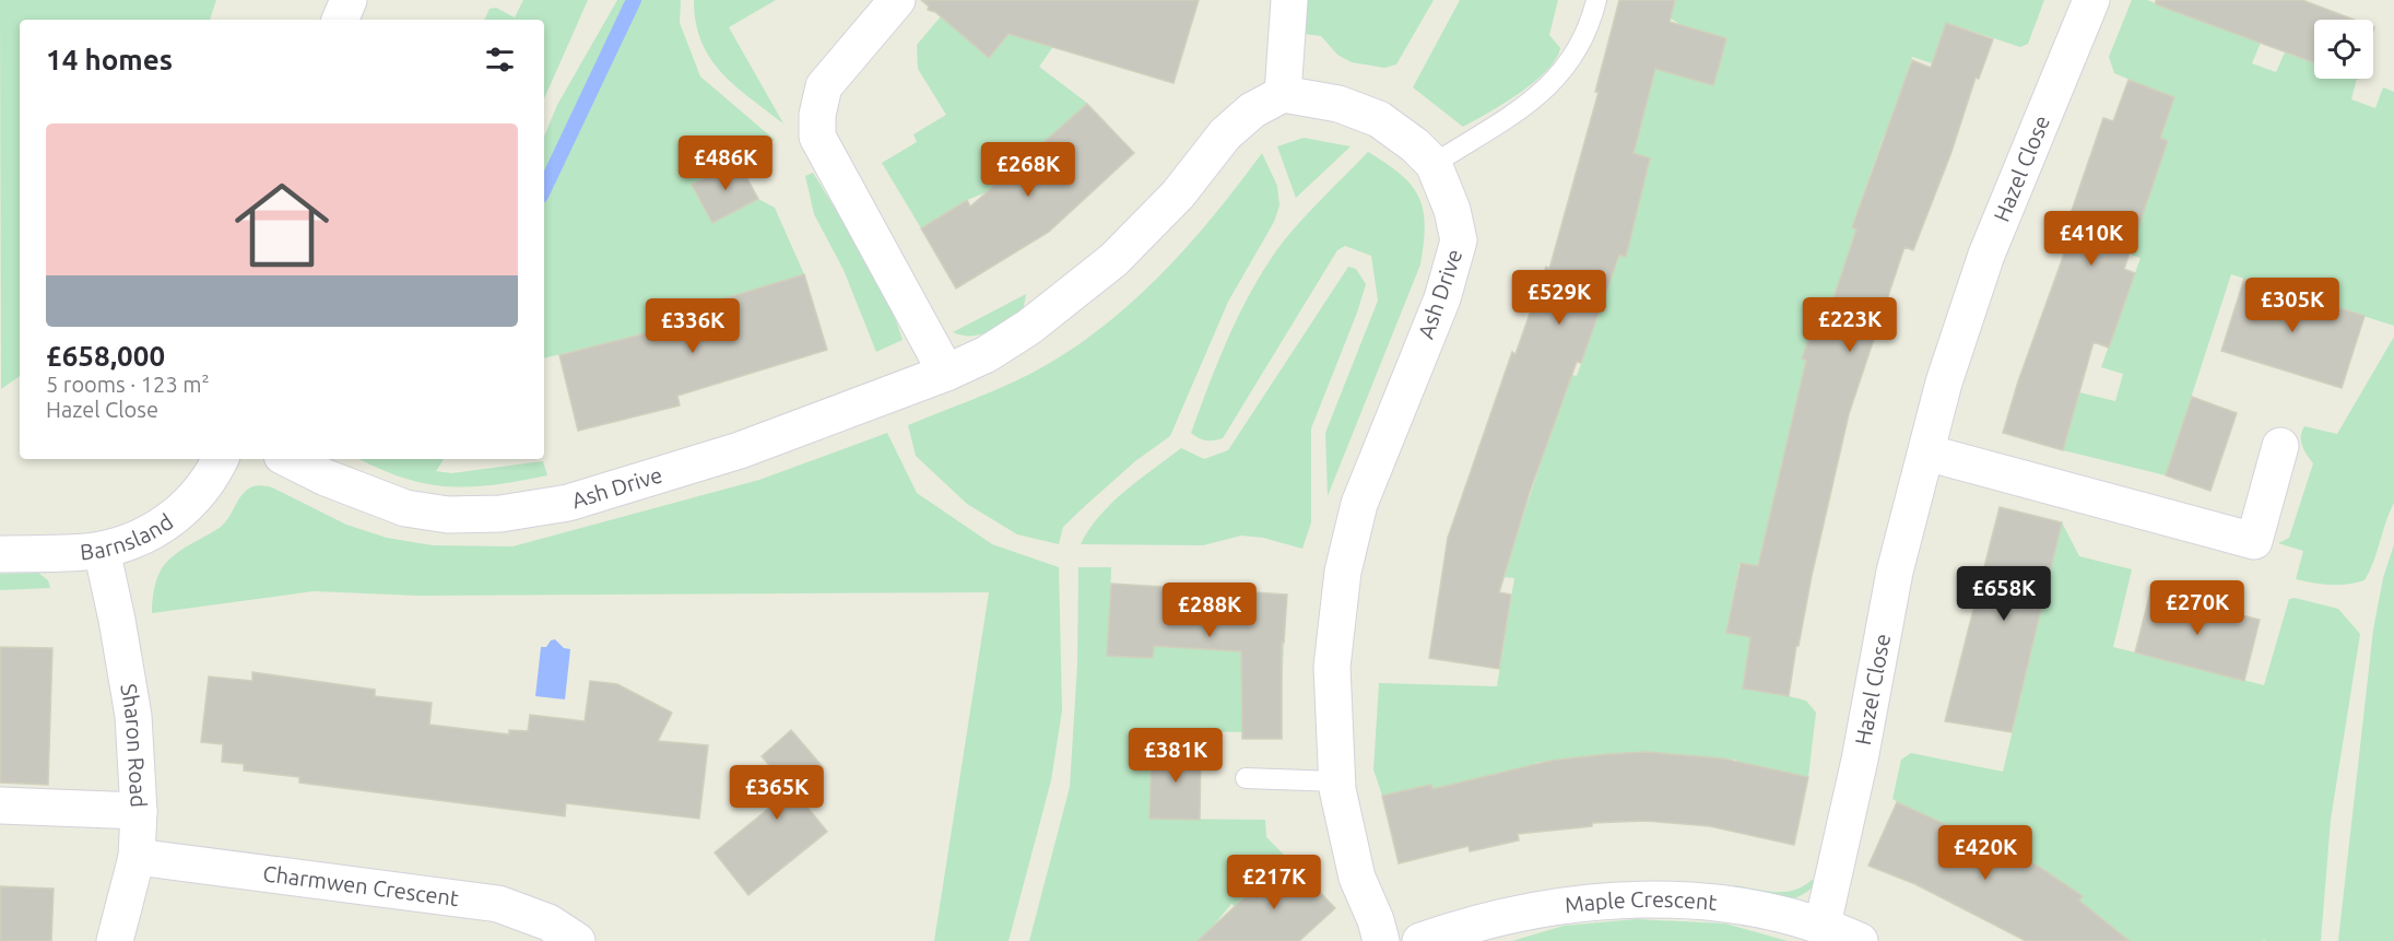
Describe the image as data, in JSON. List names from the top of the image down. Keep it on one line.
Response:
{"streets":{"street":["Hazel Close","Ash Drive","Barnsland","Sharon Road","Charmwen Crescent","Maple Crescent"]},"crossings":[["Hazel Close","Maple Crescent"],["Barnsland","Sharon Road"],["Sharon Road","Charmwen Crescent"]],"page":{"heading":"14 homes","list":[{"name":"£658,000","note":"5 rooms · 123 m² · Hazel Close"}],"price":["£486K","£268K","£410K","£529K","£305K","£223K","£336K","£658K","£270K","£288K","£381K","£365K","£420K","£217K"]}}
